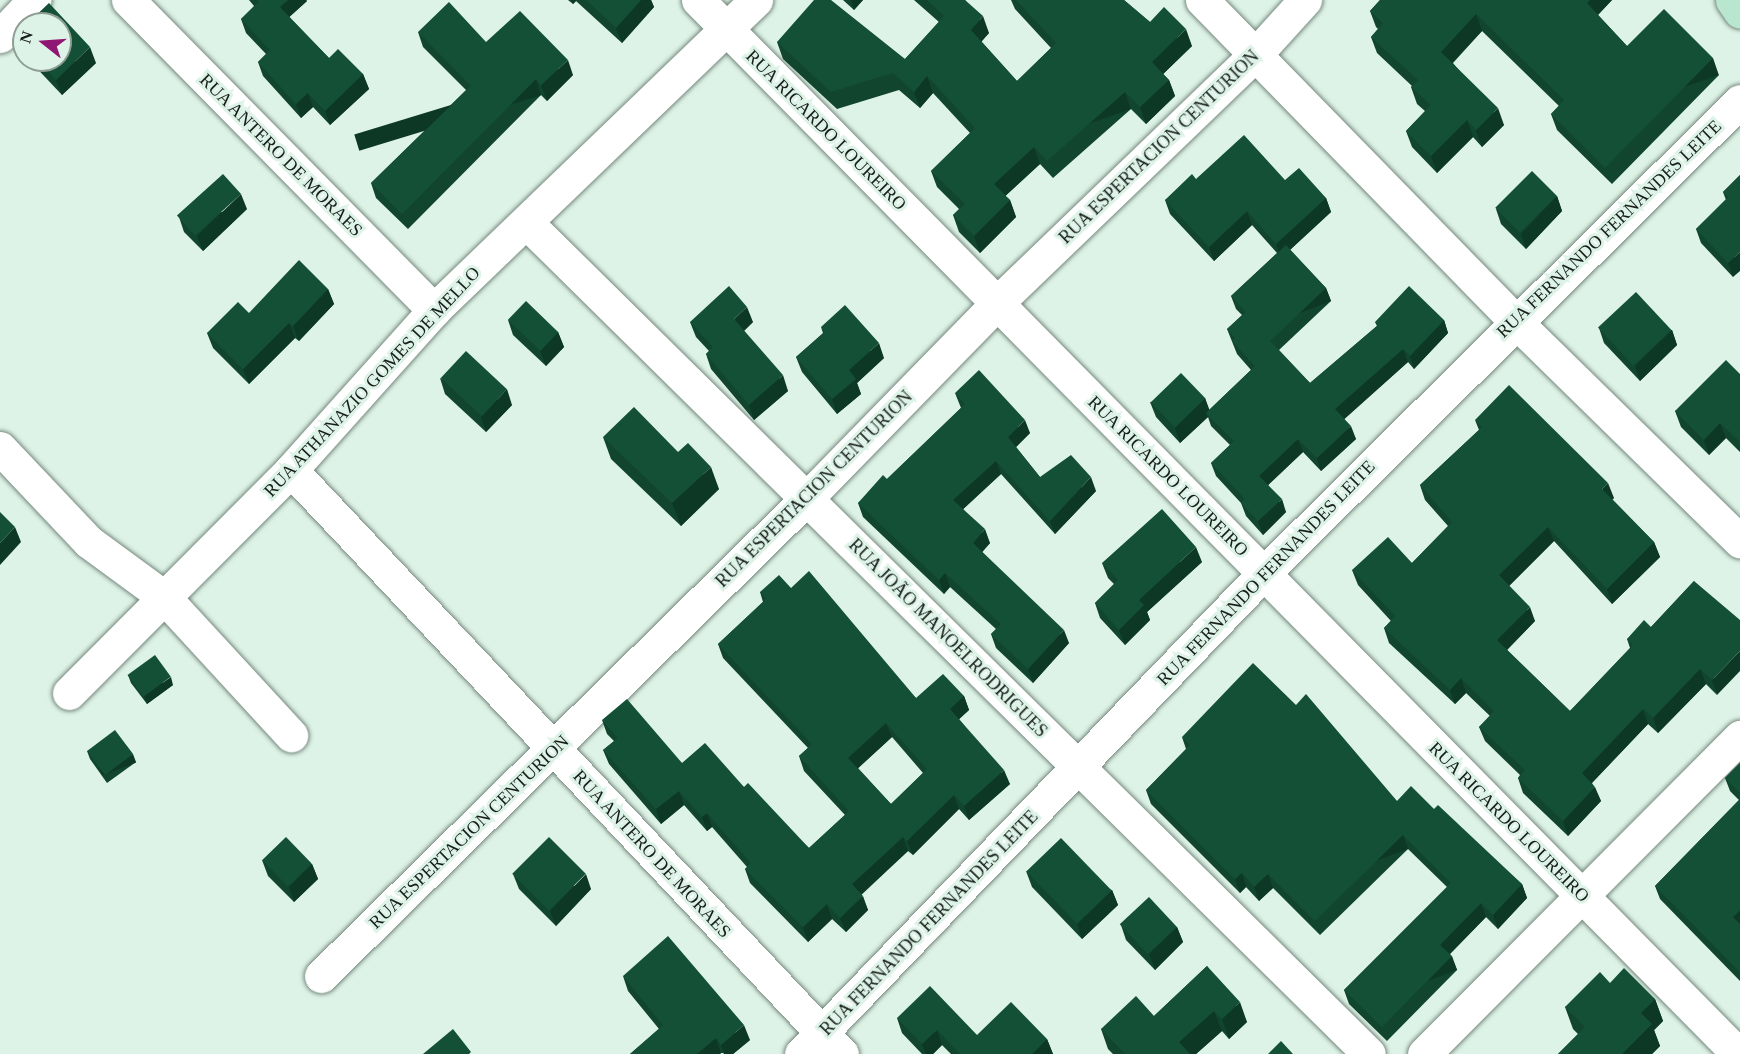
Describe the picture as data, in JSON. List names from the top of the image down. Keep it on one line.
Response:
{"streets":{"street":["RUA RICARDO LOUREIRO","RUA ESPERTACION CENTURION","RUA ANTERO DE MORAES","RUA FERNANDO FERNANDES LEITE","RUA ATHANAZIO GOMES DE MELLO","RUA JOÃO MANOELRODRIGUES"]},"crossings":[["RUA RICARDO LOUREIRO","RUA ESPERTACION CENTURION"],["RUA RICARDO LOUREIRO","RUA FERNANDO FERNANDES LEITE"],["RUA RICARDO LOUREIRO","RUA ATHANAZIO GOMES DE MELLO"],["RUA ESPERTACION CENTURION","RUA ANTERO DE MORAES"],["RUA ESPERTACION CENTURION","RUA JOÃO MANOELRODRIGUES"],["RUA ANTERO DE MORAES","RUA FERNANDO FERNANDES LEITE"],["RUA ANTERO DE MORAES","RUA ATHANAZIO GOMES DE MELLO"],["RUA FERNANDO FERNANDES LEITE","RUA JOÃO MANOELRODRIGUES"],["RUA ATHANAZIO GOMES DE MELLO","RUA JOÃO MANOELRODRIGUES"]],"north":"left"}
